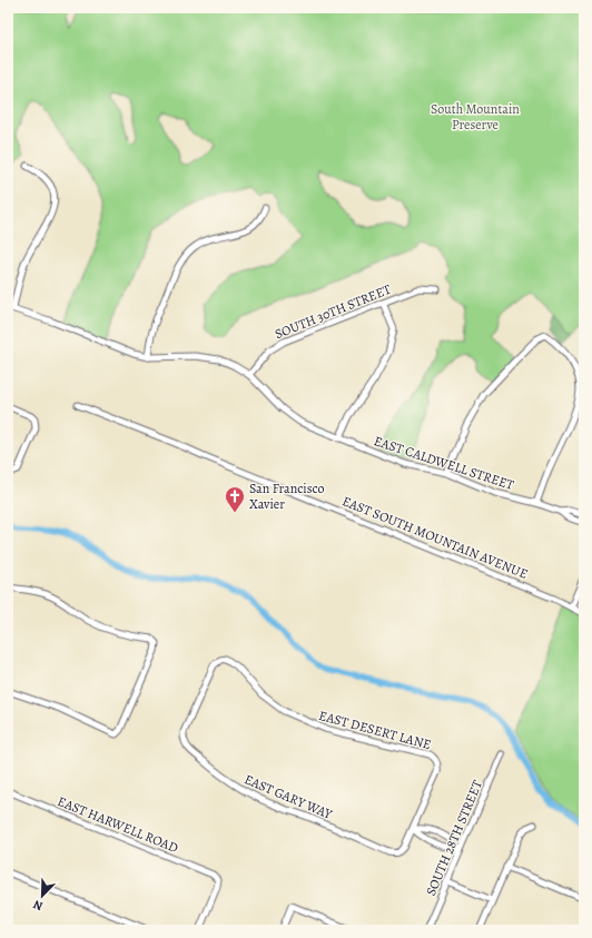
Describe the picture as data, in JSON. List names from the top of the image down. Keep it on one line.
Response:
{"streets":{"street":["SOUTH 30TH STREET","EAST CALDWELL STREET","EAST SOUTH MOUNTAIN AVENUE","EAST DESERT LANE","EAST GARY WAY","EAST HARWELL ROAD","SOUTH 28TH STREET"]},"crossings":[["SOUTH 30TH STREET","EAST CALDWELL STREET"],["EAST DESERT LANE","EAST GARY WAY"]],"parks":["South Mountain Preserve"],"places":{"church":["San Francisco Xavier"]},"north":"bottom left"}
